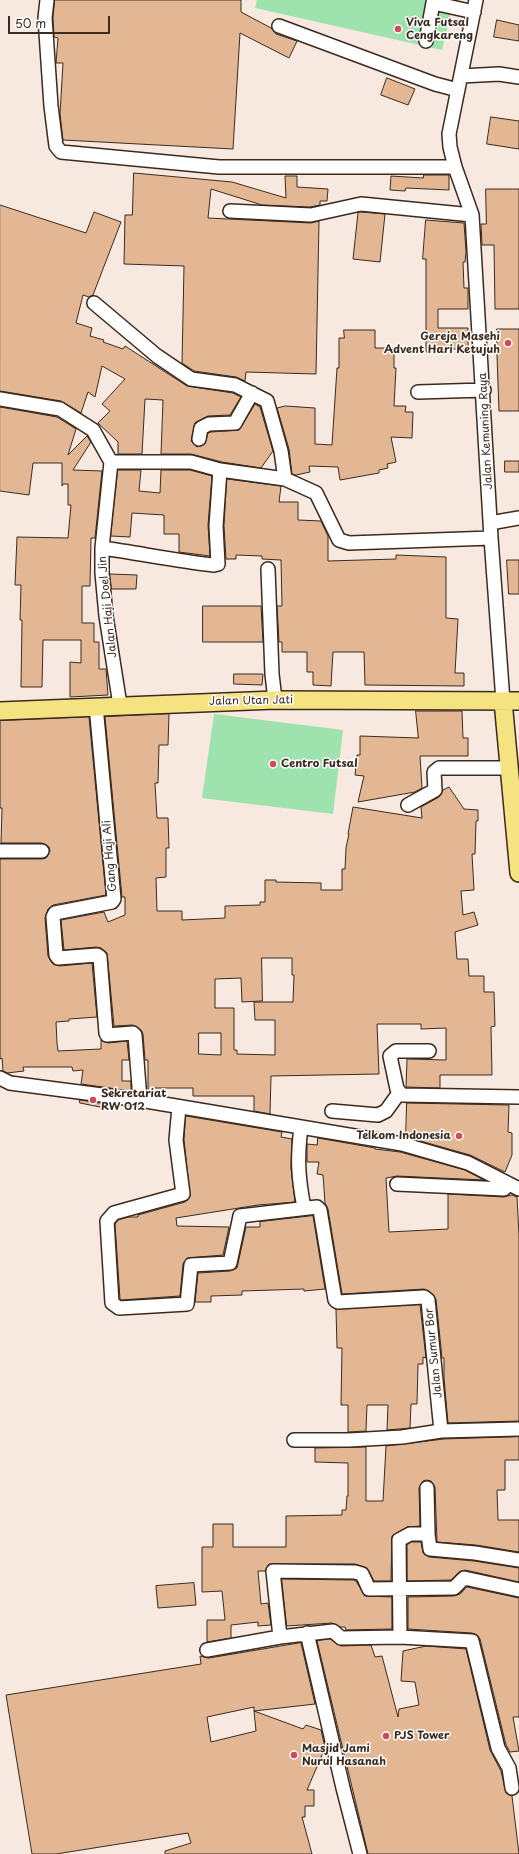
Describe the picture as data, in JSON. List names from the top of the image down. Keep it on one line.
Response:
{"streets":{"main road":["Jalan Utan Jati"],"street":["Jalan Kemuning Raya","Jalan Haji Doel Jin","Gang Haji Ali","Jalan Sumur Bor"]},"crossings":[["Jalan Kemuning Raya","Jalan Utan Jati"],["Jalan Haji Doel Jin","Jalan Utan Jati"],["Jalan Utan Jati","Gang Haji Ali"]],"places":["Viva Futsal Cengkareng","Gereja Masehi Advent Hari Ketujuh","Centro Futsal","Sekretariat RW 012","Telkom Indonesia","PJS Tower","Masjid Jami Nurul Hasanah"],"scale_bar":"50 m"}
